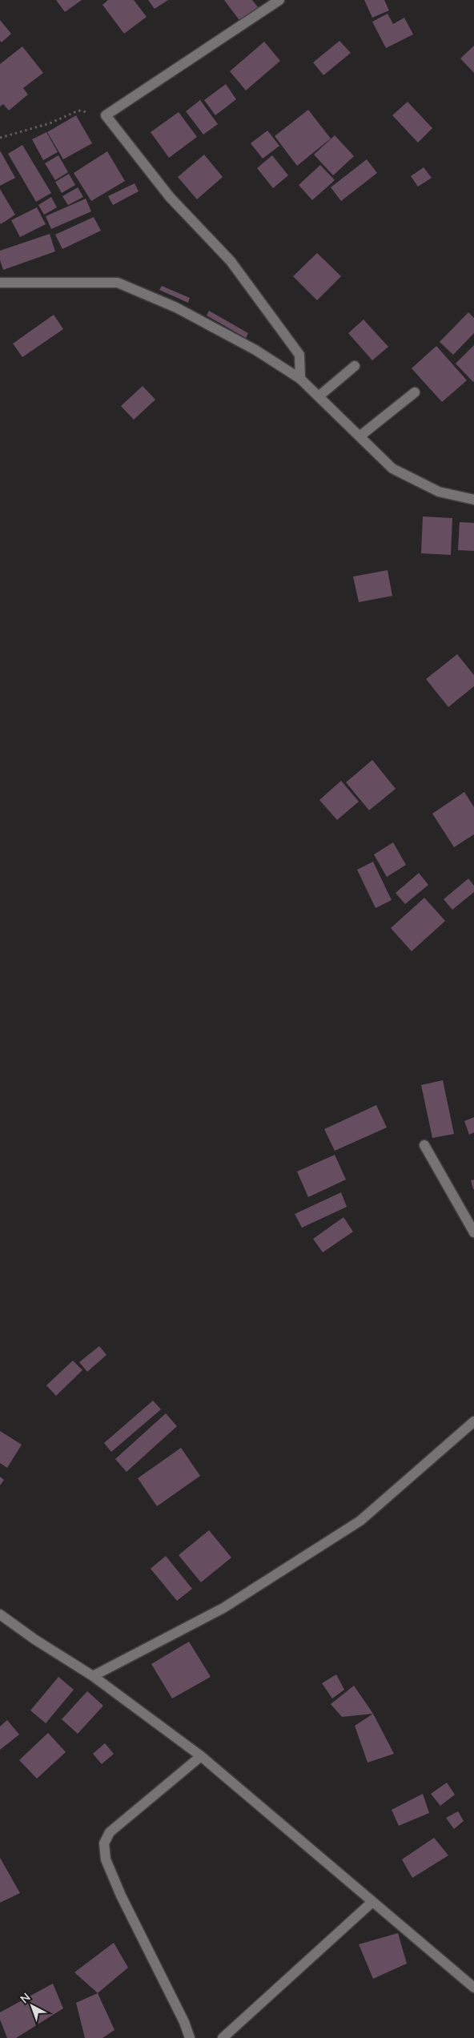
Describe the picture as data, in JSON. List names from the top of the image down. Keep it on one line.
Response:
{"north":"top left"}
